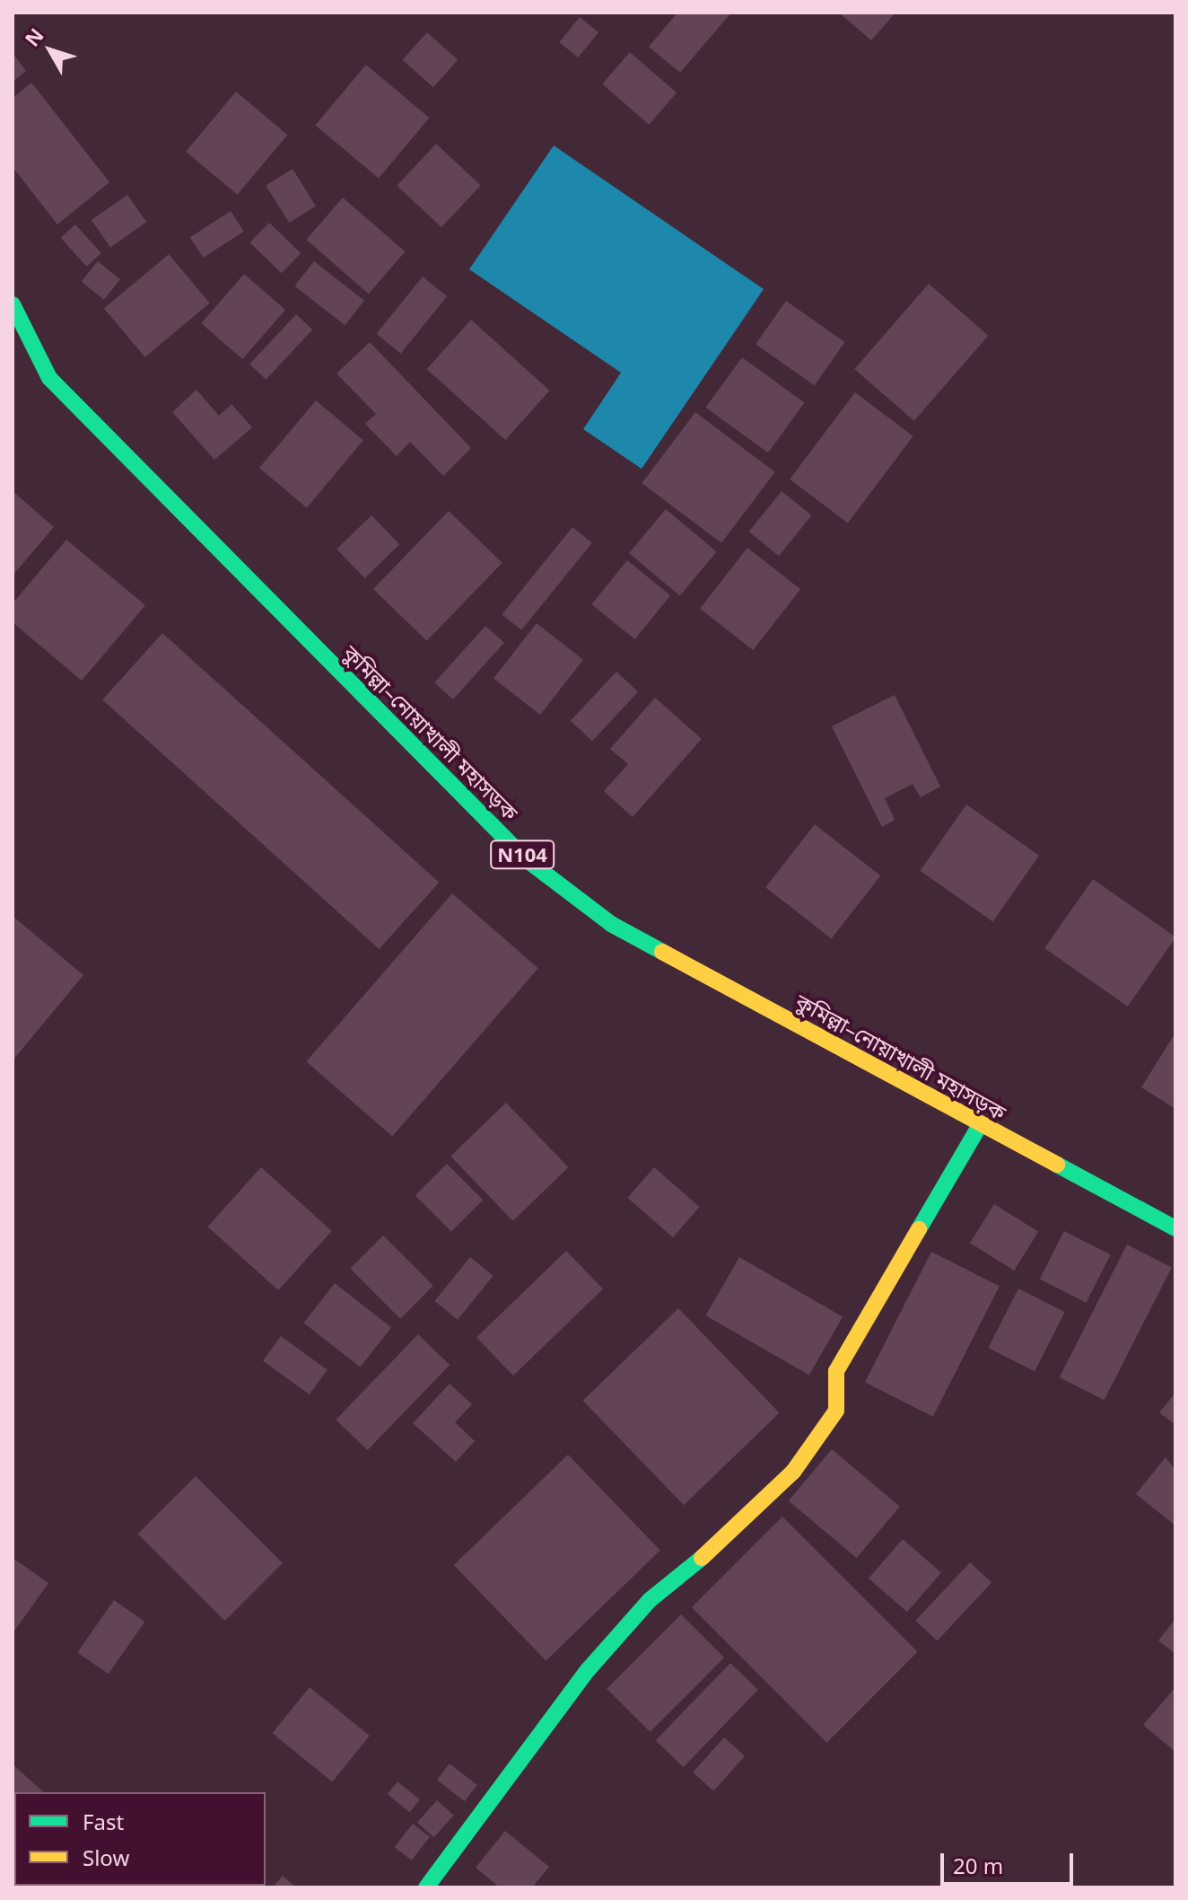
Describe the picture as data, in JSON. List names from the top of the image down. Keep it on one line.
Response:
{"streets":{"main road":["কুমিল্লা–নোয়াখালী মহাসড়ক","N104"]},"legend":["Fast","Slow"],"scale_bar":"20 m","north":"top left"}
